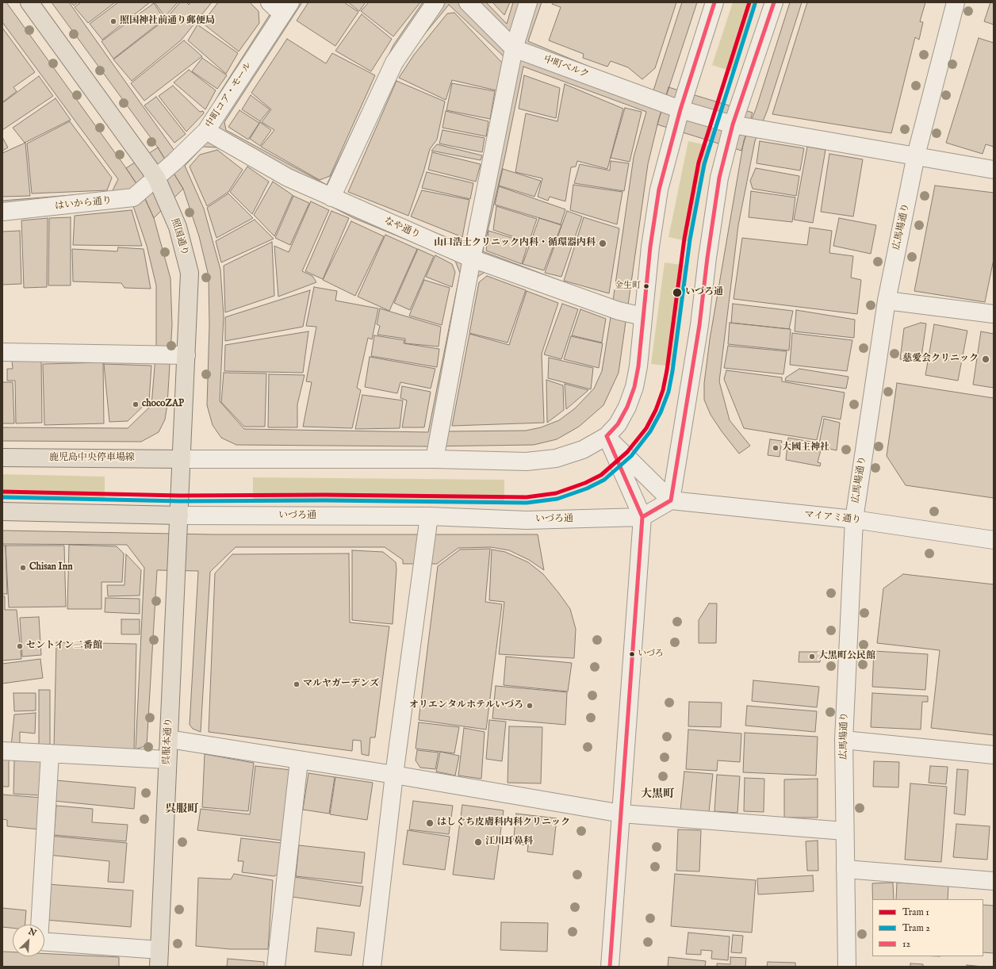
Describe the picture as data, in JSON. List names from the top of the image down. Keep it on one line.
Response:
{"streets":{"main road":["照国通り","鹿児島中央停車場線","呉服本通り"],"street":["中町ベルク","中町コア・モール","はいから通り","広馬場通り","なや通り","いづろ通","マイアミ通り"]},"crossings":[["中町ベルク","広馬場通り"],["中町コア・モール","はいから通り"],["中町コア・モール","なや通り"],["中町コア・モール","照国通り"],["はいから通り","照国通り"],["広馬場通り","マイアミ通り"],["照国通り","鹿児島中央停車場線"],["照国通り","いづろ通"],["照国通り","呉服本通り"],["いづろ通","マイアミ通り"],["いづろ通","呉服本通り"]],"districts":["大黒町","呉服町"],"places":["照国神社前通り郵便局","山口浩士クリニック内科・循環器内科","金生町","いづろ通","慈愛会クリニック","chocoZAP","大國主神社","Chisan Inn","セントイン二番館","いづろ","大黒町公民館","マルヤガーデンズ","オリエンタルホテルいづろ","はしぐち皮膚科内科クリニック","江川耳鼻科"],"lines":["tram line 1","transit line 12","tram line 2"],"legend":["Tram 1","Tram 2","12"],"north":"top right"}
